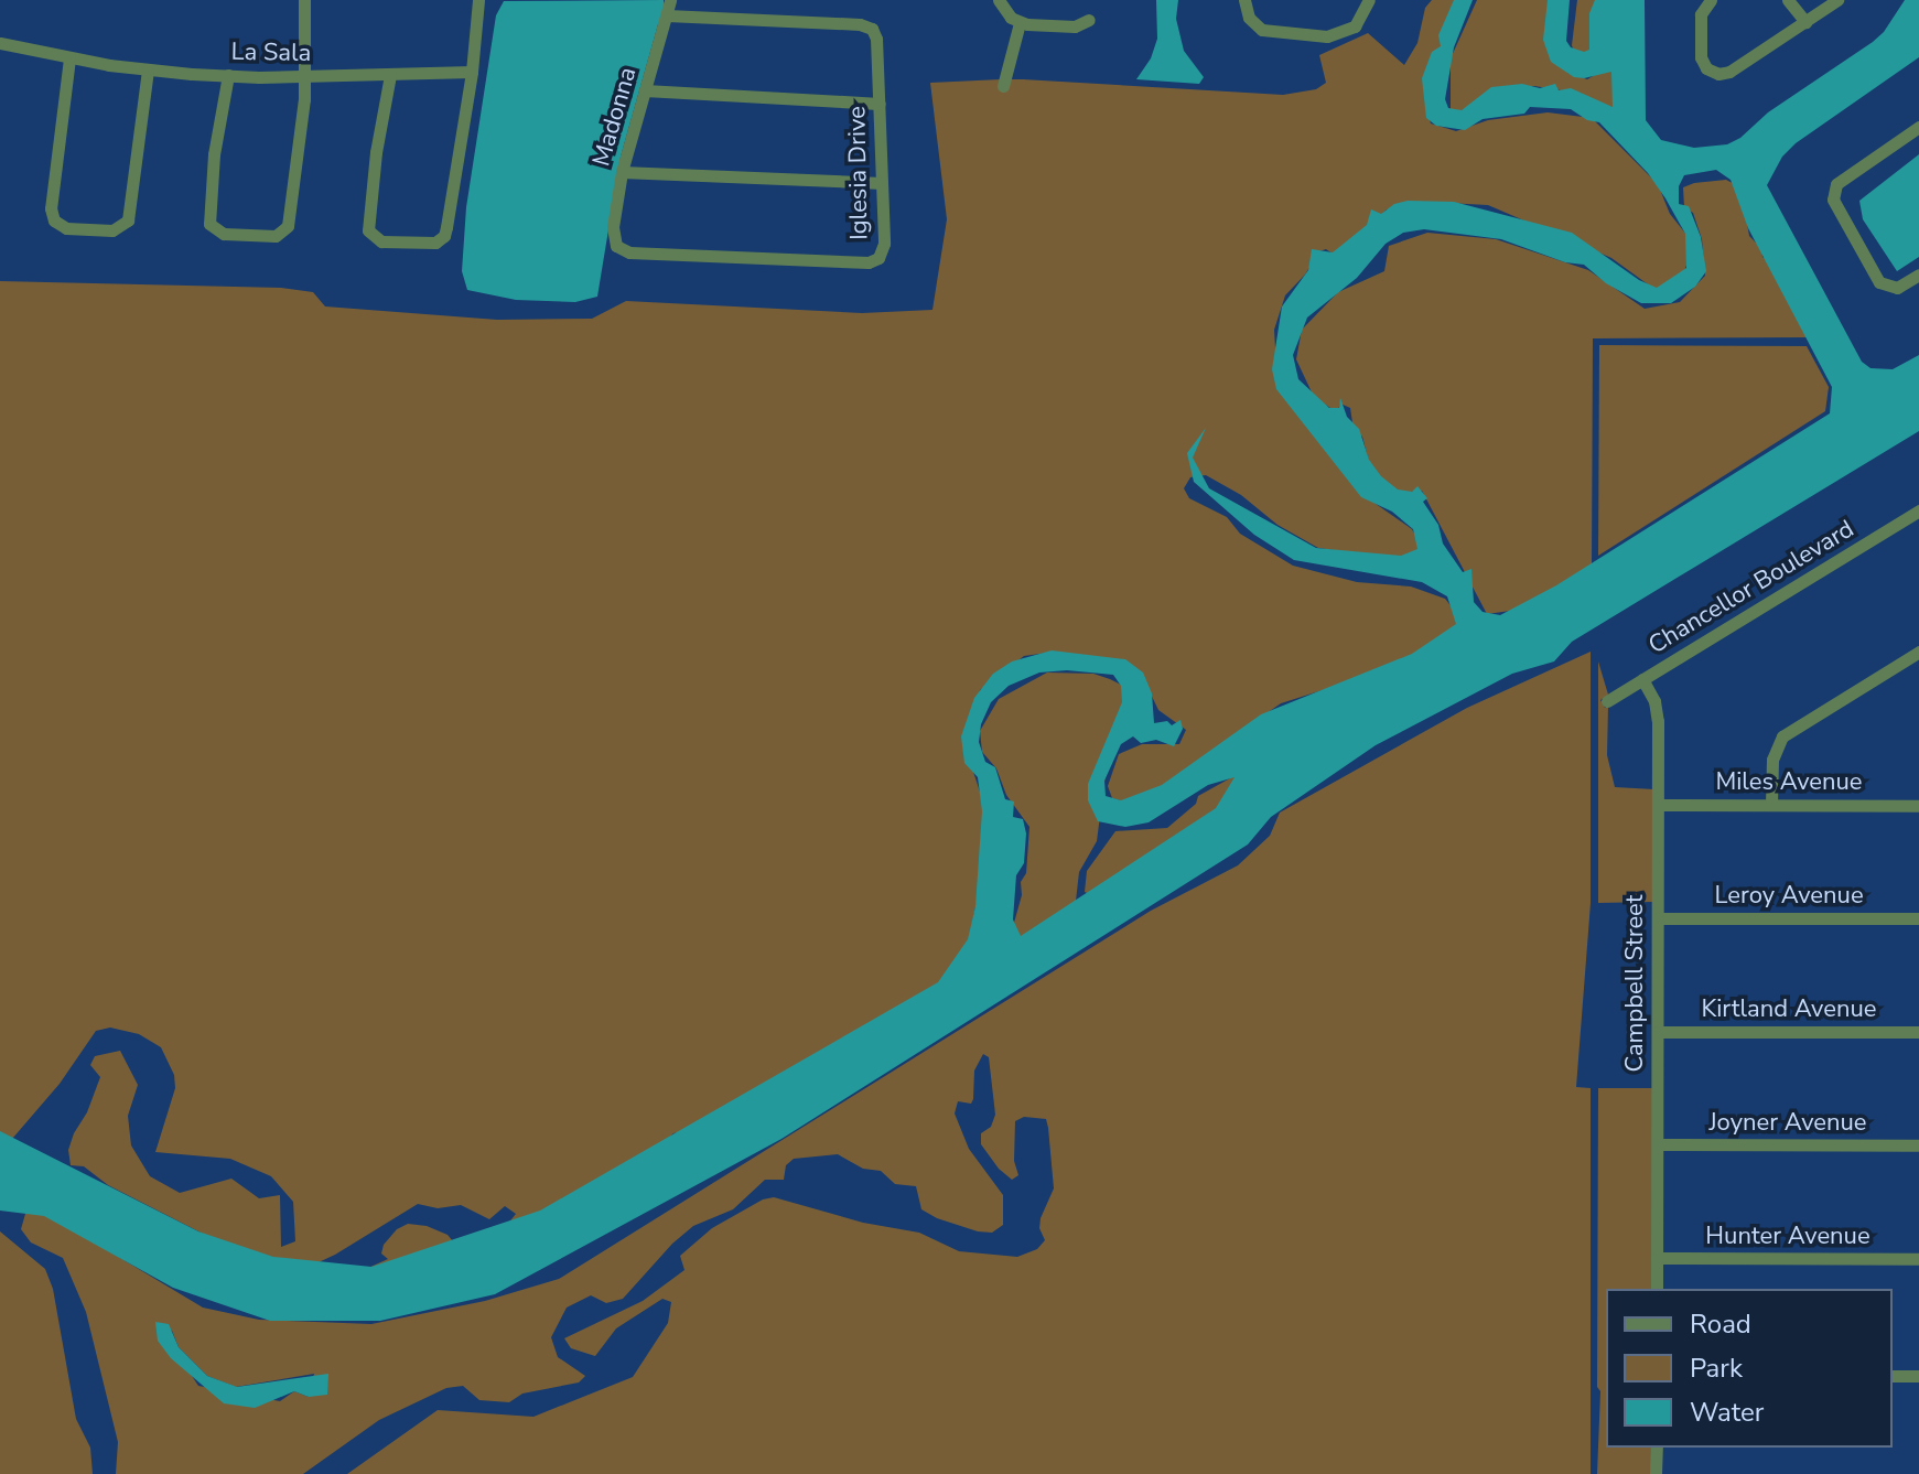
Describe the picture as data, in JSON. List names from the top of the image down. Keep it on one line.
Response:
{"streets":{"street":["La Sala","Madonna","Iglesia Drive","Chancellor Boulevard","Miles Avenue","Leroy Avenue","Campbell Street","Kirtland Avenue","Joyner Avenue","Hunter Avenue"]},"crossings":[["Madonna","Iglesia Drive"],["Chancellor Boulevard","Campbell Street"],["Miles Avenue","Campbell Street"],["Leroy Avenue","Campbell Street"],["Campbell Street","Kirtland Avenue"],["Campbell Street","Joyner Avenue"],["Campbell Street","Hunter Avenue"]],"legend":["Road","Park","Water"]}
